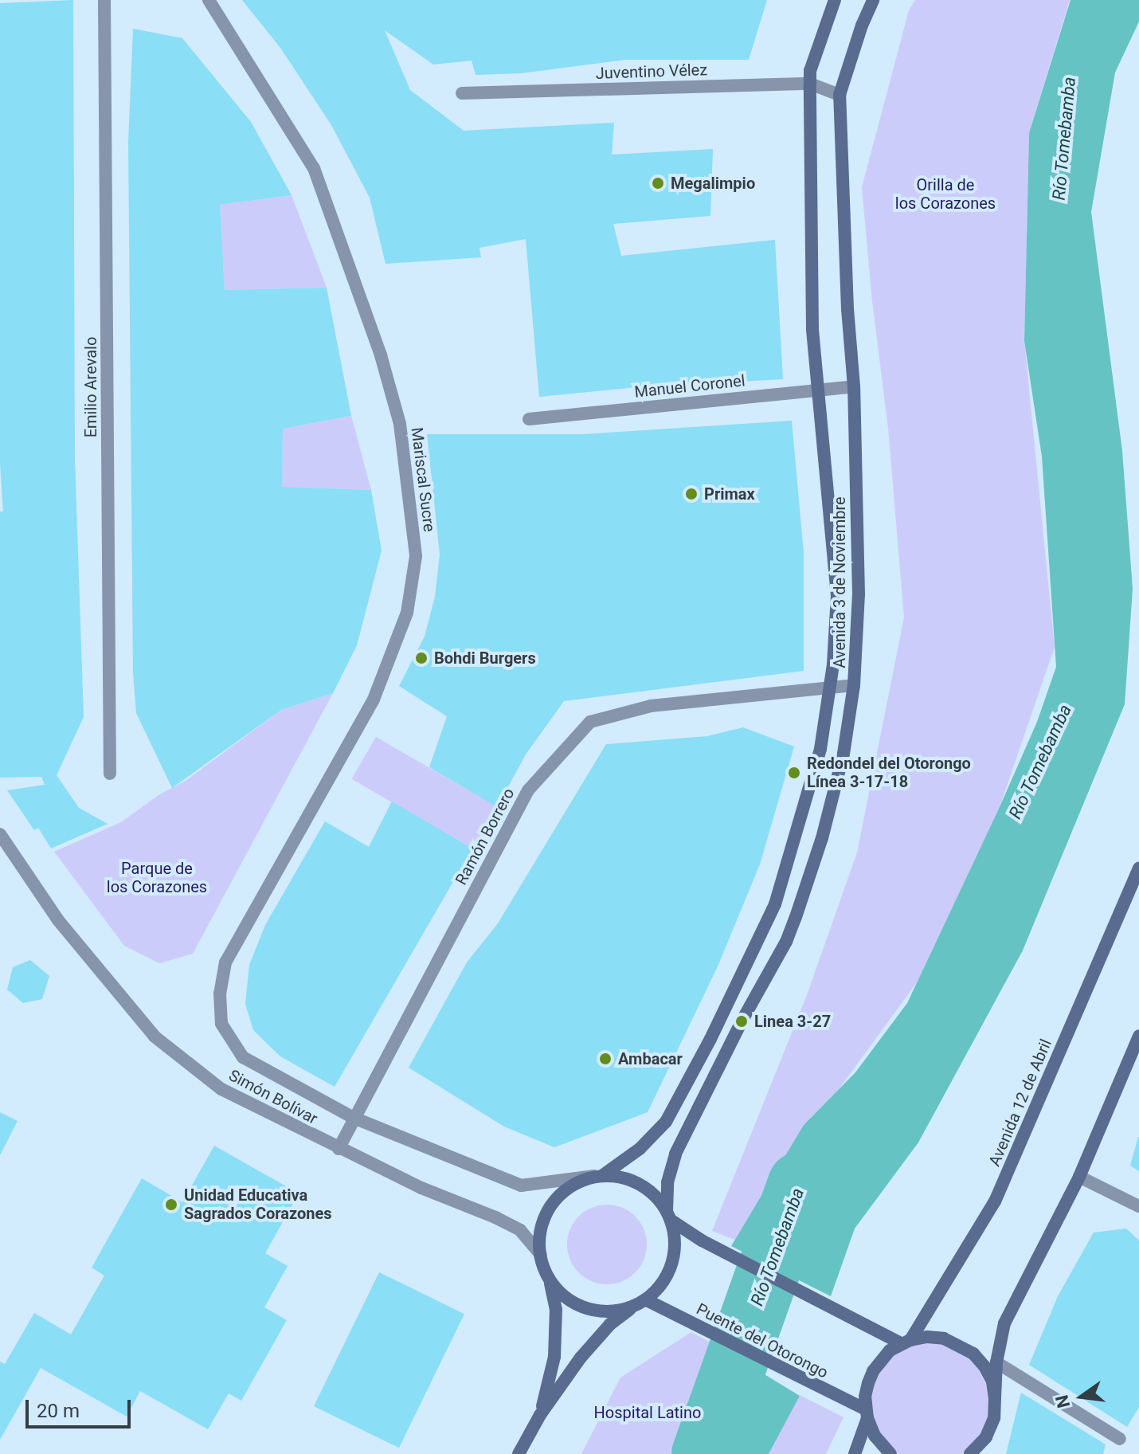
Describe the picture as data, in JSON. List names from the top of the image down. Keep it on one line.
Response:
{"streets":{"street":["Juventino Vélez","Manuel Coronel","Emilio Arevalo","Mariscal Sucre","Avenida 3 de Noviembre","Ramón Borrero","Simón Bolívar","Avenida 12 de Abril","Puente del Otorongo"]},"crossings":[["Juventino Vélez","Avenida 3 de Noviembre"],["Manuel Coronel","Avenida 3 de Noviembre"],["Mariscal Sucre","Simón Bolívar"],["Avenida 3 de Noviembre","Ramón Borrero"],["Avenida 3 de Noviembre","Simón Bolívar"],["Avenida 3 de Noviembre","Puente del Otorongo"],["Ramón Borrero","Simón Bolívar"],["Simón Bolívar","Puente del Otorongo"],["Avenida 12 de Abril","Puente del Otorongo"]],"water":["Río Tomebamba"],"parks":["Orilla de los Corazones","Parque de los Corazones","Hospital Latino"],"places":["Megalimpio","Primax","Bohdi Burgers","Redondel del Otorongo Línea 3-17-18","Linea 3-27","Ambacar","Unidad Educativa Sagrados Corazones"],"scale_bar":"20 m","north":"left"}
